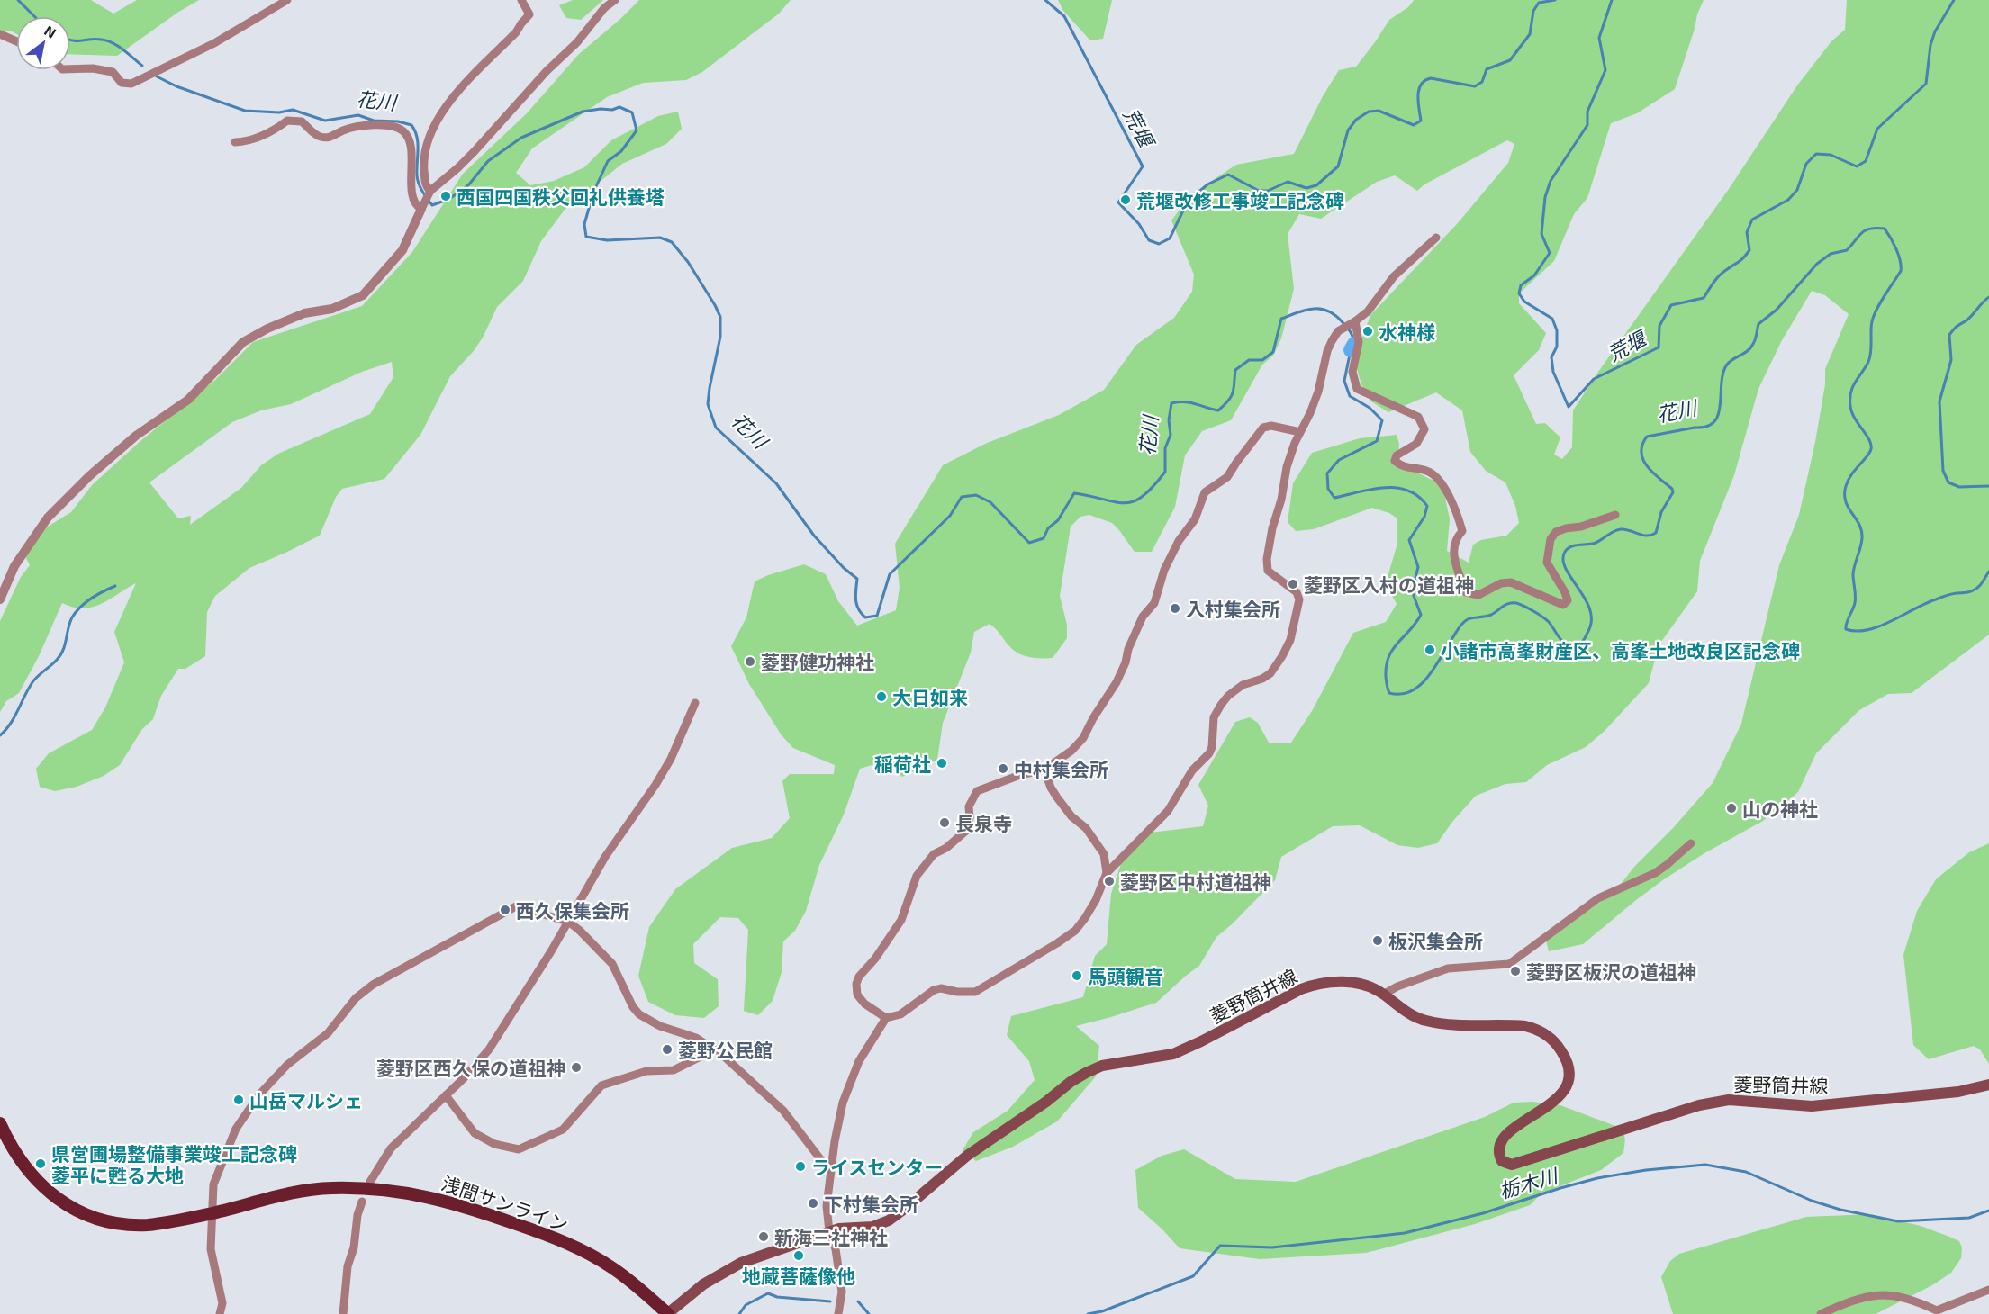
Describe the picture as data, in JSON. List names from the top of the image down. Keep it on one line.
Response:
{"streets":{"main road":["菱野筒井線","浅間サンライン"]},"crossings":[["菱野筒井線","浅間サンライン"]],"water":["花川","荒堰","栃木川"],"places":["西国四国秩父回礼供養塔","荒堰改修工事竣工記念碑","水神様","菱野区入村の道祖神","入村集会所","小諸市高峯財産区、高峯土地改良区記念碑","菱野健功神社","大日如来","稲荷社","中村集会所","山の神社","長泉寺","菱野区中村道祖神","西久保集会所","板沢集会所","菱野区板沢の道祖神","馬頭観音","菱野公民館","菱野区西久保の道祖神","山岳マルシェ","県営圃場整備事業竣工記念碑 菱平に甦る大地","ライスセンター","下村集会所","新海三社神社","地蔵菩薩像他"],"north":"top right"}
